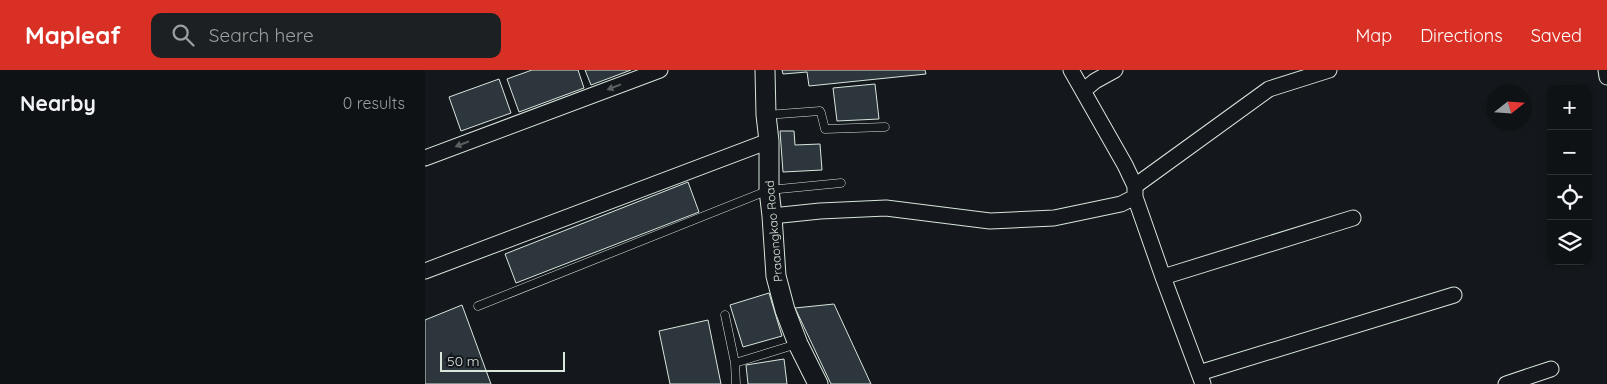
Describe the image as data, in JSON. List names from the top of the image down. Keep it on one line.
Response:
{"streets":{"street":["Praaongkao Road"]},"scale_bar":"50 m","north":"right","page":{"header":"Mapleaf","search":"Search here","nav":["Map","Directions","Saved"],"heading":["Nearby","0 results"],"map_buttons":["+","−"],"scale":"50 m"}}
